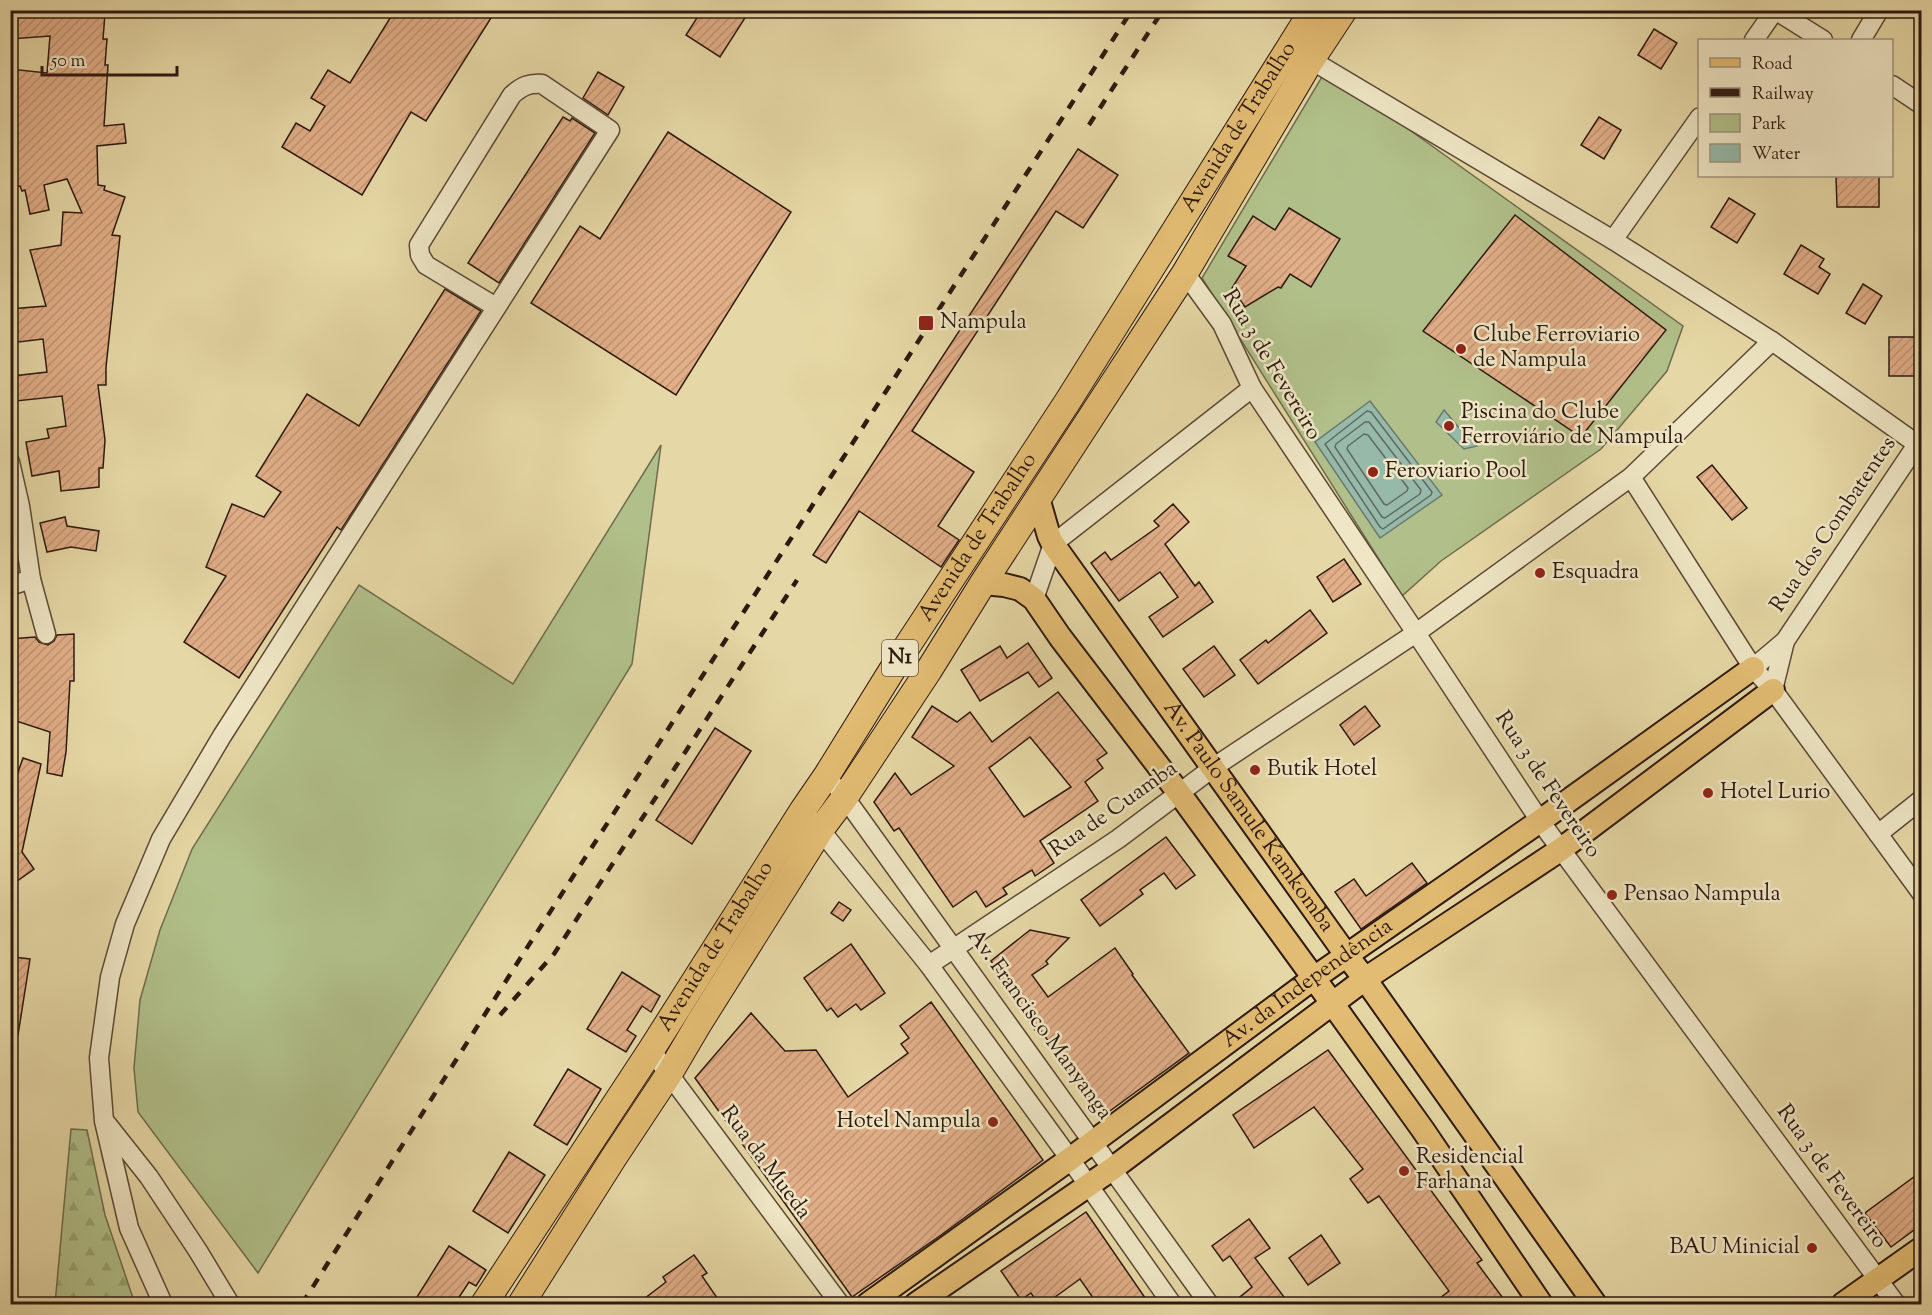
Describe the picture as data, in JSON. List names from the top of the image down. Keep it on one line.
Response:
{"streets":{"highway":["Avenida de Trabalho","N1"],"main road":["Av. Paulo Samule Kamkomba","Av. da Independência"],"street":["Rua 3 de Fevereiro","Rua dos Combatentes","Rua de Cuamba","Av. Francisco Manyanga","Rua da Mueda"]},"crossings":[["Avenida de Trabalho","Rua 3 de Fevereiro"],["Avenida de Trabalho","Av. Paulo Samule Kamkomba"],["Avenida de Trabalho","Av. Francisco Manyanga"],["Avenida de Trabalho","Rua da Mueda"],["Rua 3 de Fevereiro","Rua de Cuamba"],["Rua 3 de Fevereiro","Av. da Independência"],["Rua de Cuamba","Av. Paulo Samule Kamkomba"],["Rua de Cuamba","Av. Francisco Manyanga"],["Av. Paulo Samule Kamkomba","Av. da Independência"],["Av. da Independência","Av. Francisco Manyanga"]],"places":{"transit":["Nampula"],"other":["Clube Ferroviario de Nampula","Piscina do Clube Ferroviário de Nampula","Feroviario Pool","Esquadra","Butik Hotel","Hotel Lurio","Pensao Nampula","Hotel Nampula","Residencial Farhana","BAU Minicial"]},"legend":["Road","Railway","Park","Water"],"scale_bar":"50 m"}
